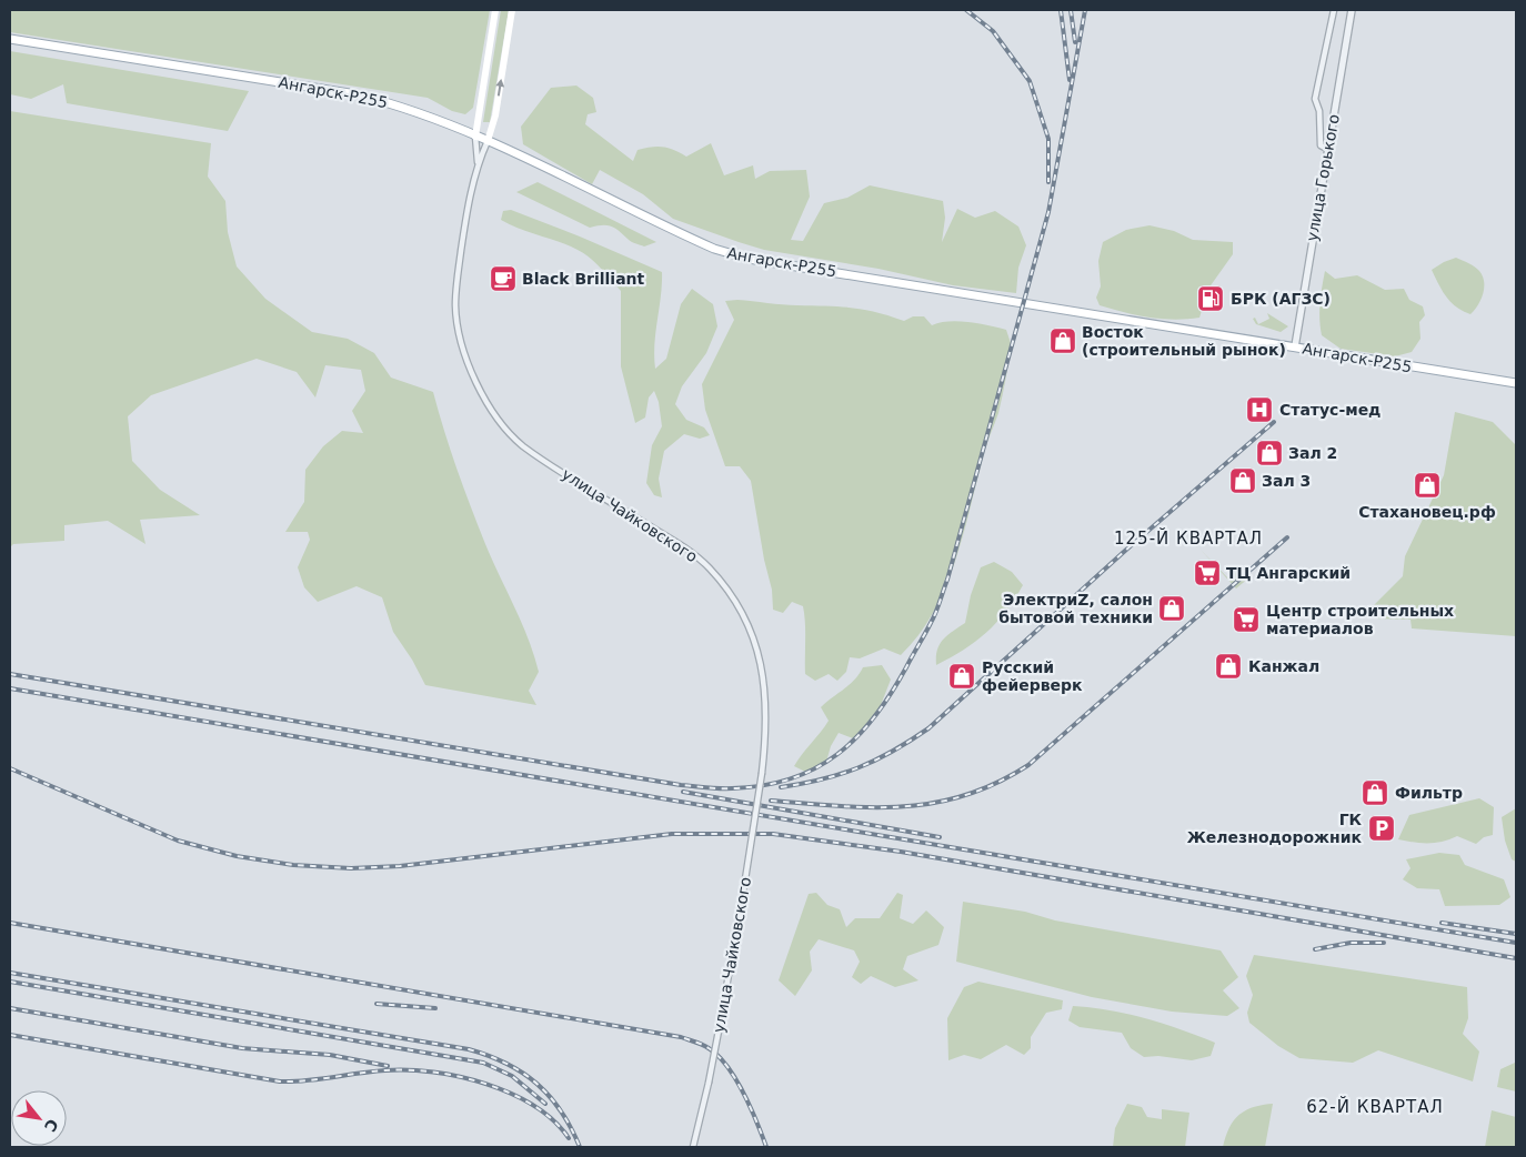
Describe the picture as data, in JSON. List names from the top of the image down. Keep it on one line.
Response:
{"streets":{"main road":["Ангарск-Р255","улица Чайковского"],"street":["улица Горького"]},"crossings":[["Ангарск-Р255","улица Горького"],["Ангарск-Р255","улица Чайковского"]],"districts":["125-Й КВАРТАЛ","62-Й КВАРТАЛ"],"places":{"cafe":["Black Brilliant"],"fuel station":["БРК (АГЗС)"],"shop":["Восток (строительный рынок)","Зал 2","Зал 3","Стахановец.рф","ЭлектриZ, салон бытовой техники","Канжал","Русский фейерверк","Фильтр"],"hospital":["Статус-мед"],"supermarket":["ТЦ Ангарский","Центр строительных материалов"],"parking":["ГК Железнодорожник"]},"north":"bottom right"}
